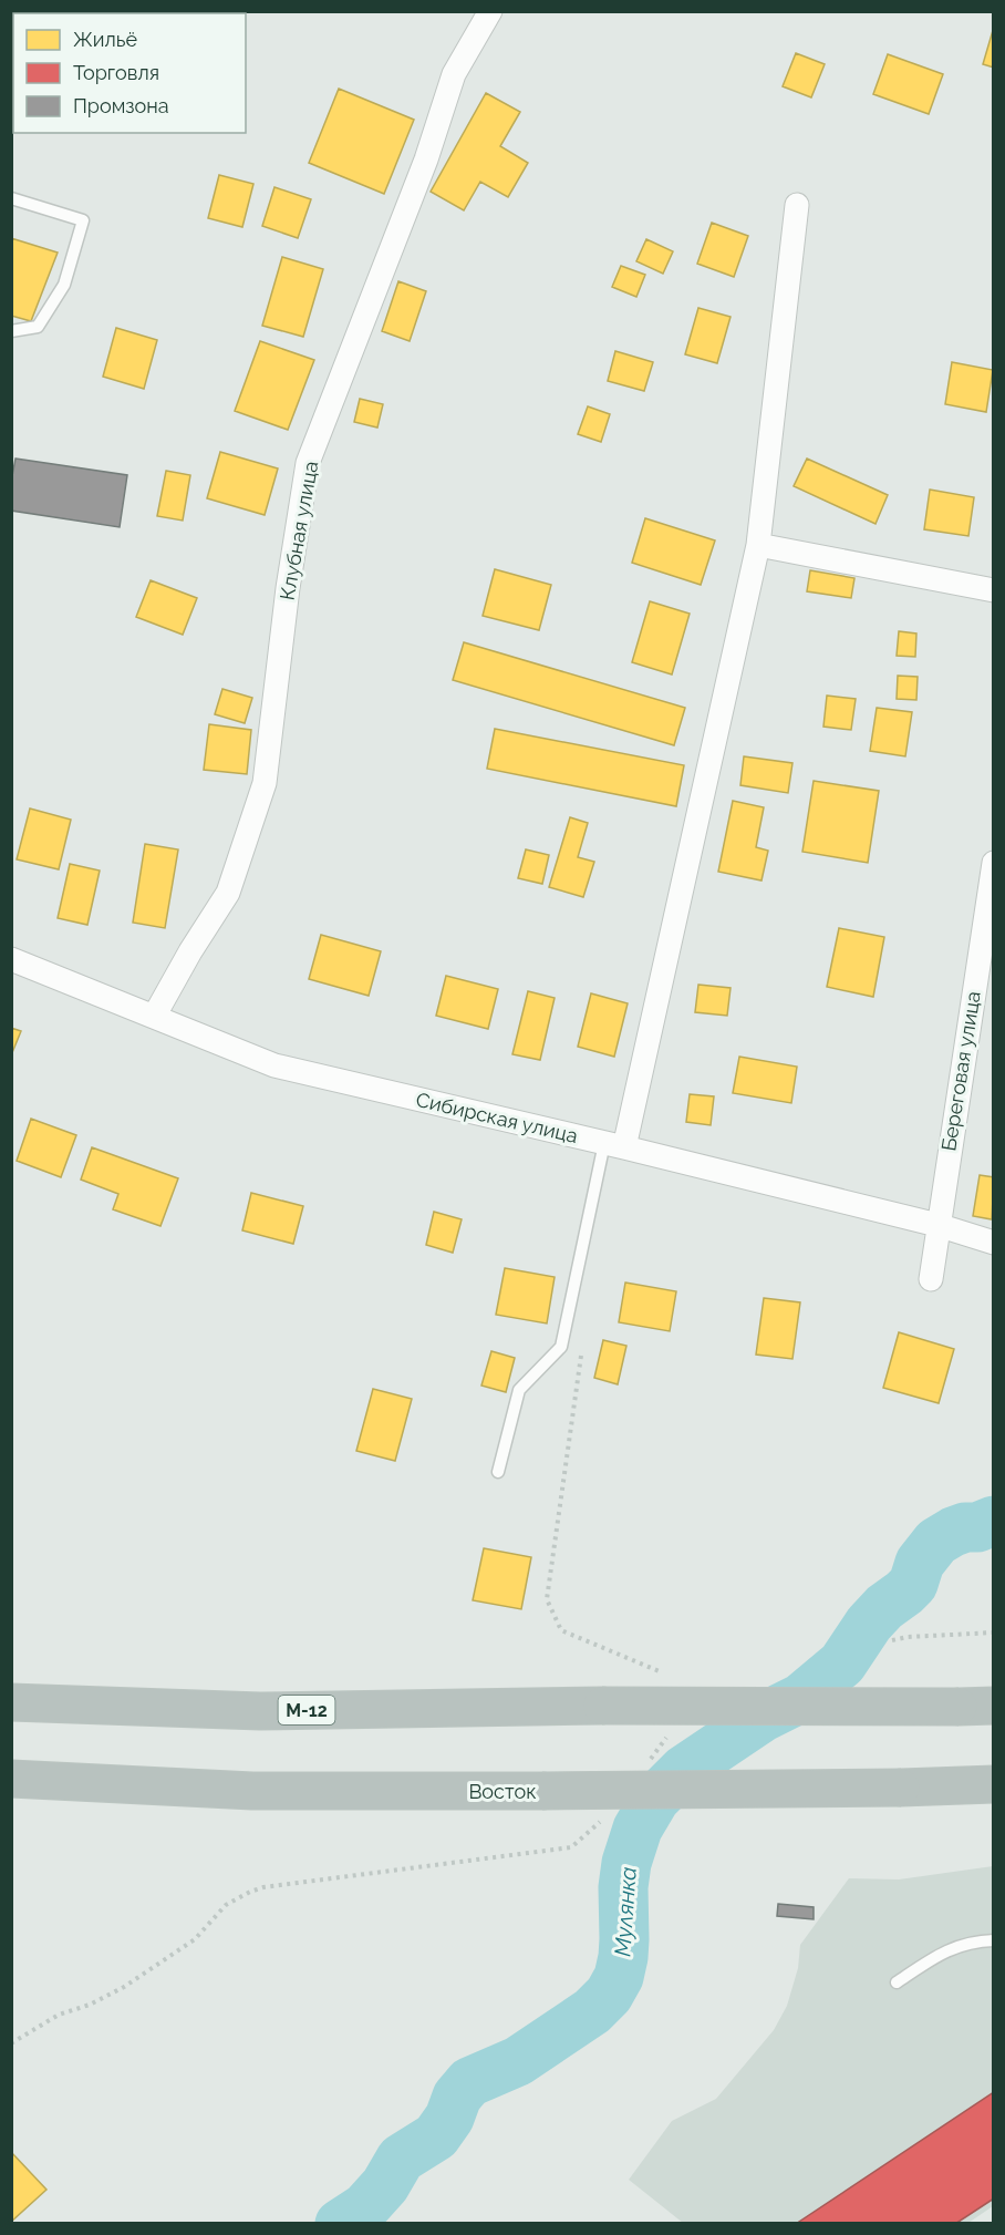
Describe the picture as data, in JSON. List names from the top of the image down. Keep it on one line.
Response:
{"streets":{"highway":["М-12","Восток"],"street":["Клубная улица","Береговая улица","Сибирская улица"]},"crossings":[["Клубная улица","Сибирская улица"],["Береговая улица","Сибирская улица"]],"water":["Мулянка"],"legend":["Жильё","Торговля","Промзона"]}
